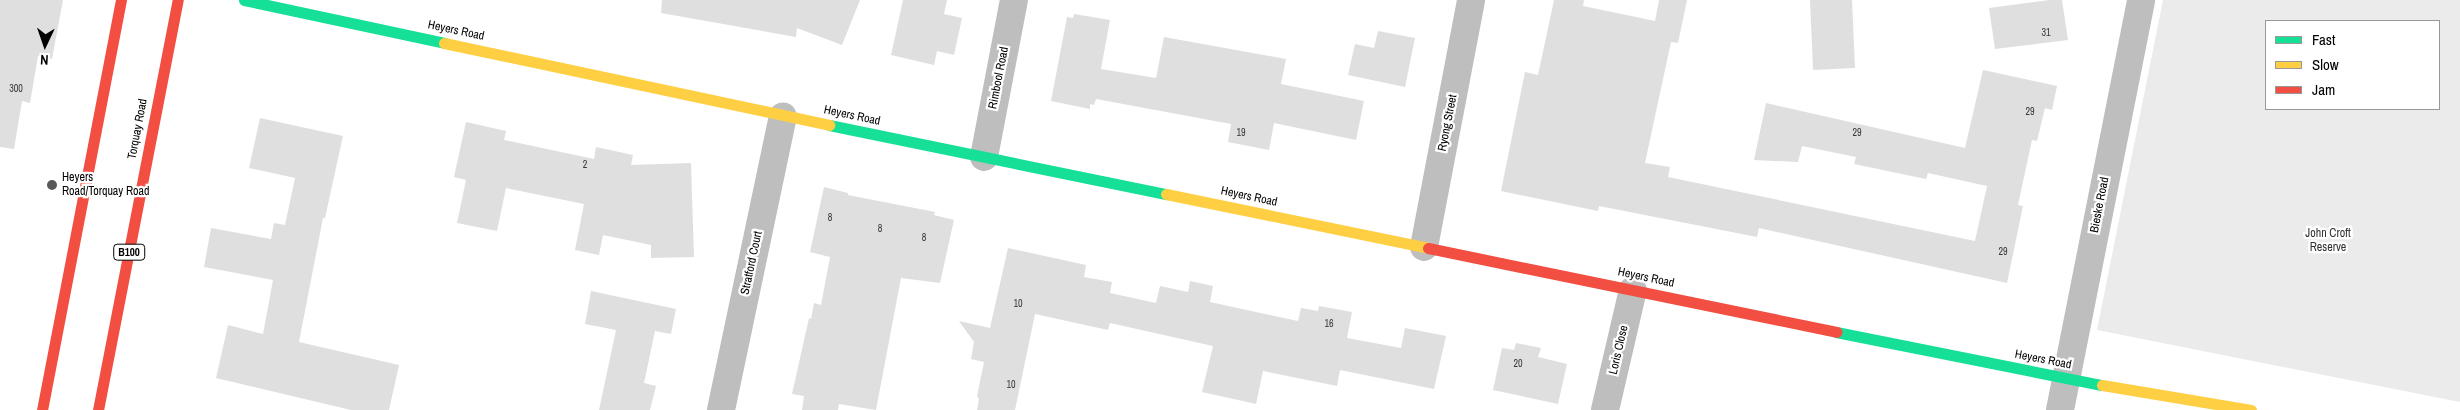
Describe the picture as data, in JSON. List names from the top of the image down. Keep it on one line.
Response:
{"streets":{"street":["Heyers Road","Rimbool Road","Ryong Street","Torquay Road","Bieske Road","B100","Stratford Court","Loris Close"]},"crossings":[["Heyers Road","Rimbool Road"],["Heyers Road","Ryong Street"],["Heyers Road","Bieske Road"],["Heyers Road","Stratford Court"],["Heyers Road","Loris Close"]],"parks":["John Croft Reserve"],"places":["Heyers Road/Torquay Road"],"house_numbers":["31","300","29","19","29","2","8","8","8","29","10","16","20","10"],"legend":["Fast","Slow","Jam"],"north":"bottom"}
